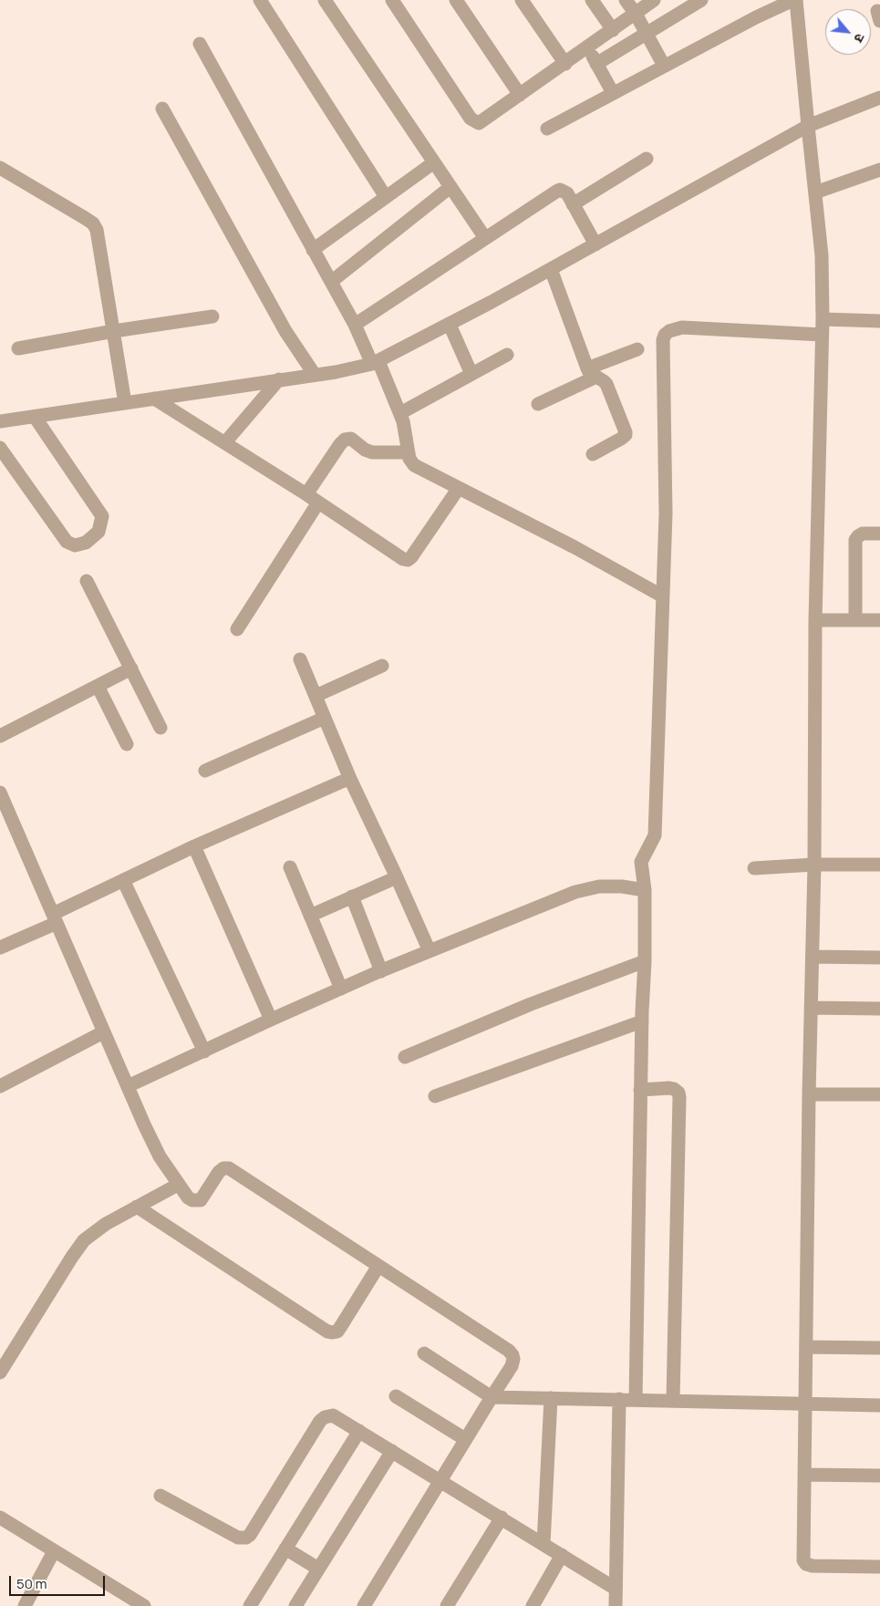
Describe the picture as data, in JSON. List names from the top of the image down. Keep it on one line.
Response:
{"scale_bar":"50 m","north":"bottom right"}
